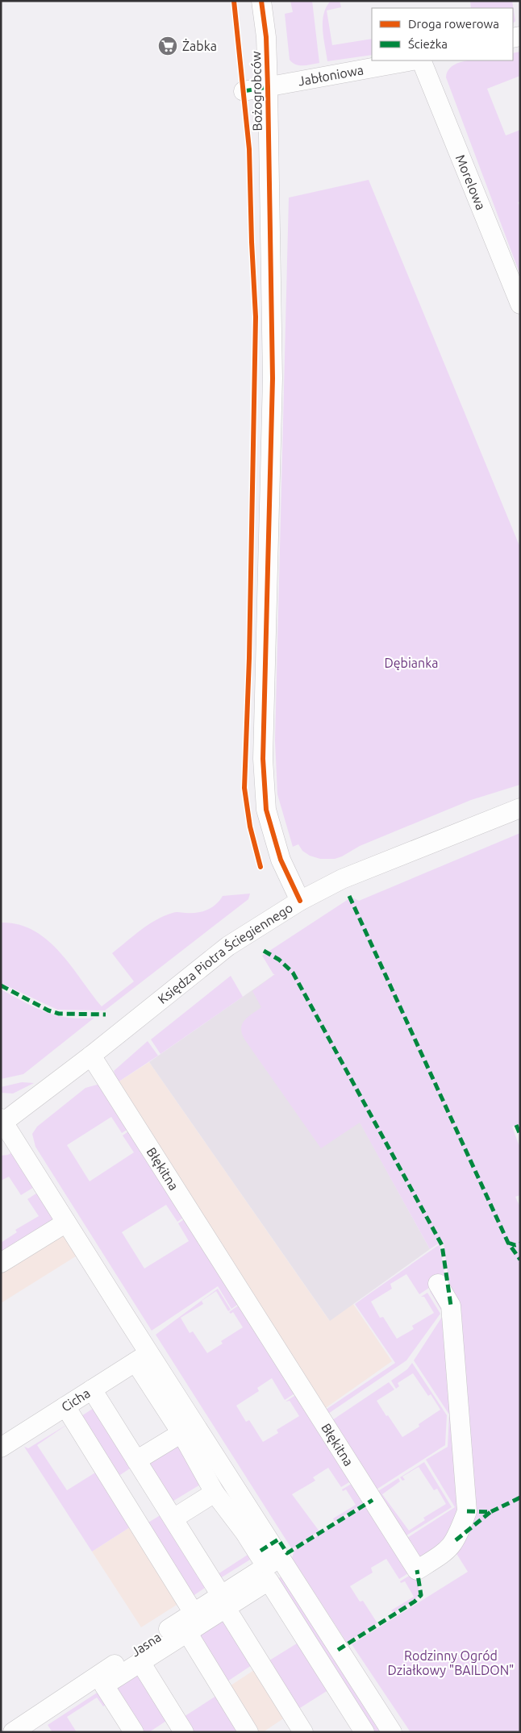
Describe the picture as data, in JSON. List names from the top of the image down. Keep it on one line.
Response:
{"streets":{"street":["Jabłoniowa","Bożogrobców","Morelowa","Księdza Piotra Ściegiennego","Błękitna","Cicha","Jasna"]},"crossings":[["Jabłoniowa","Bożogrobców"],["Bożogrobców","Księdza Piotra Ściegiennego"],["Księdza Piotra Ściegiennego","Błękitna"]],"parks":["Dębianka","Rodzinny Ogród Działkowy \"BAILDON\""],"places":{"supermarket":["Żabka"]},"legend":["Droga rowerowa","Ścieżka"]}
